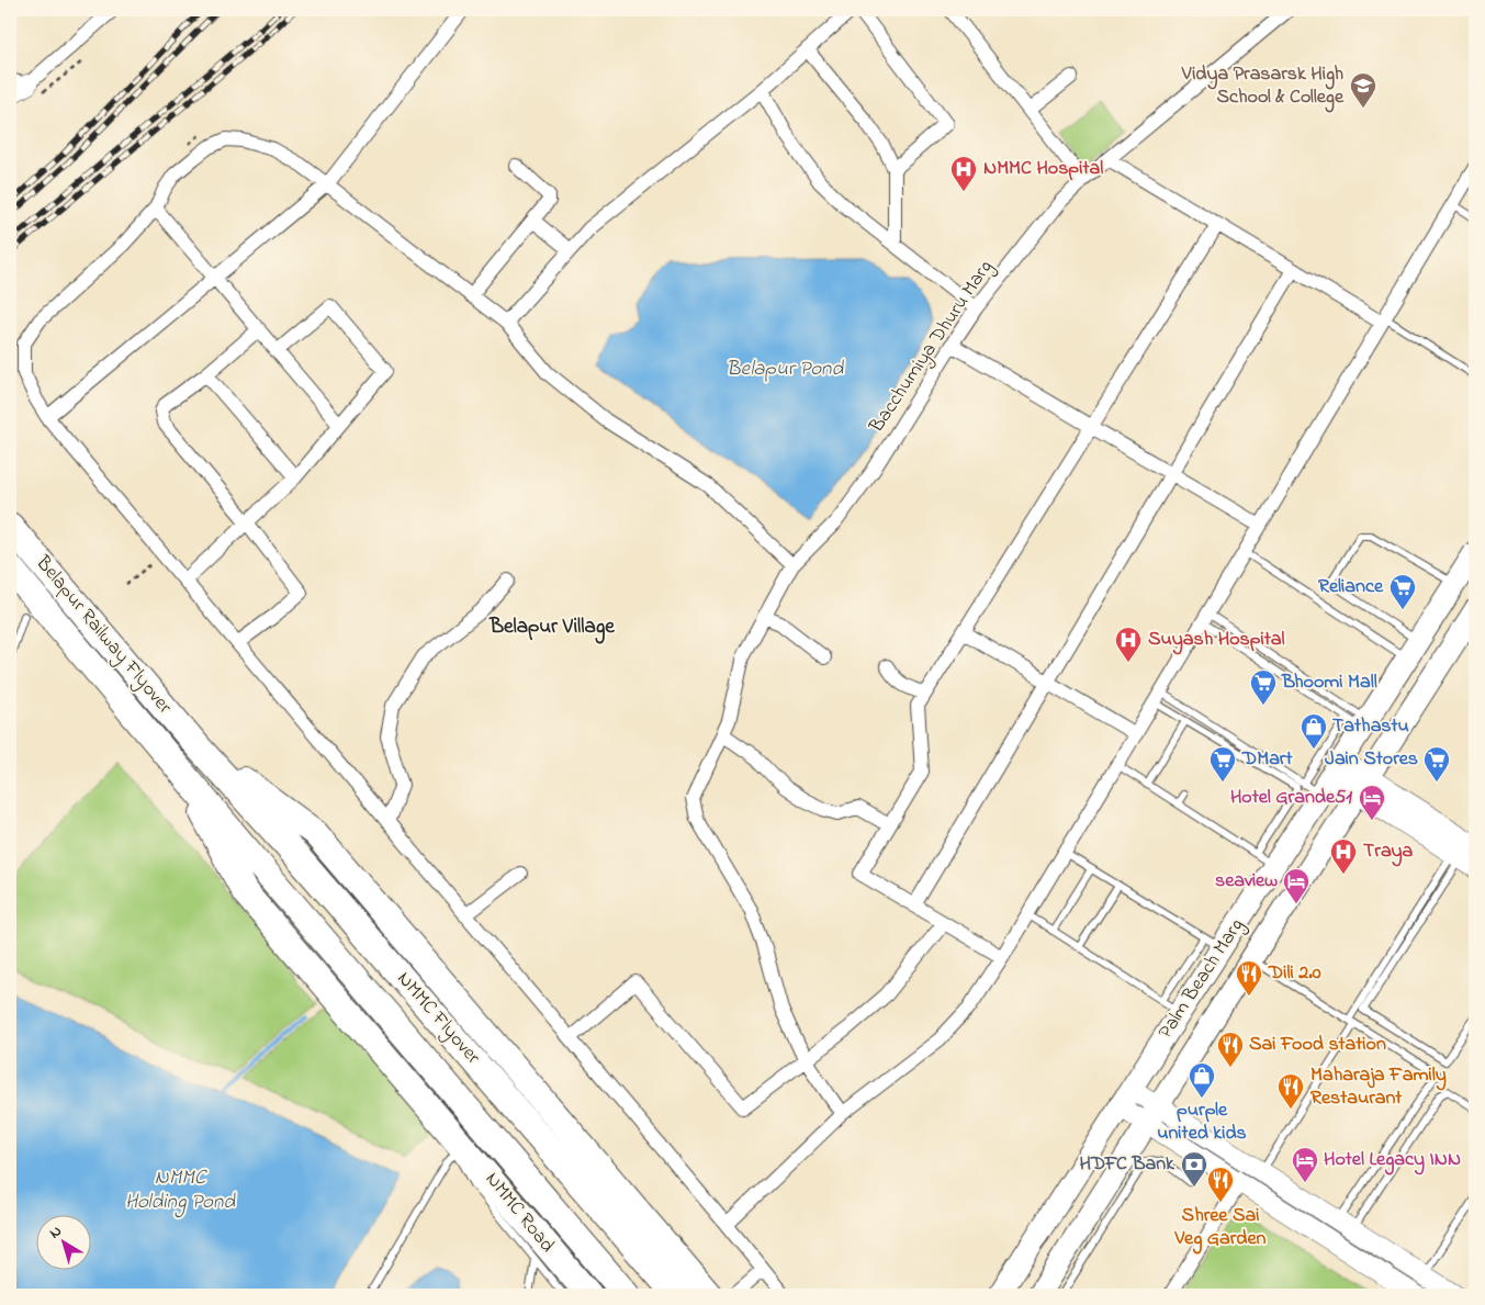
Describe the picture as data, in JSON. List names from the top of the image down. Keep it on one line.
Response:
{"streets":{"highway":["Belapur Railway Flyover","NMMC Flyover"],"main road":["Palm Beach Marg"],"street":["Bacchumiya Dhuru Marg"],"lane":["NMMC Road"]},"crossings":[["Belapur Railway Flyover","NMMC Flyover"]],"districts":["Belapur Village"],"water":["Belapur Pond","NMMC Holding Pond"],"places":{"school or university":["Vidya Prasarsk High School & College"],"hospital":["NMMC Hospital","Suyash Hospital","Traya"],"supermarket":["Reliance","Bhoomi Mall","DMart","Jain Stores"],"shop":["Tathastu","purple united kids"],"hotel":["Hotel Grande51","seaview","Hotel Legacy INN"],"restaurant":["Dili 2.0","Sai Food station","Maharaja Family Restaurant","Shree Sai Veg Garden"],"bank":["HDFC Bank"]},"north":"top left"}
